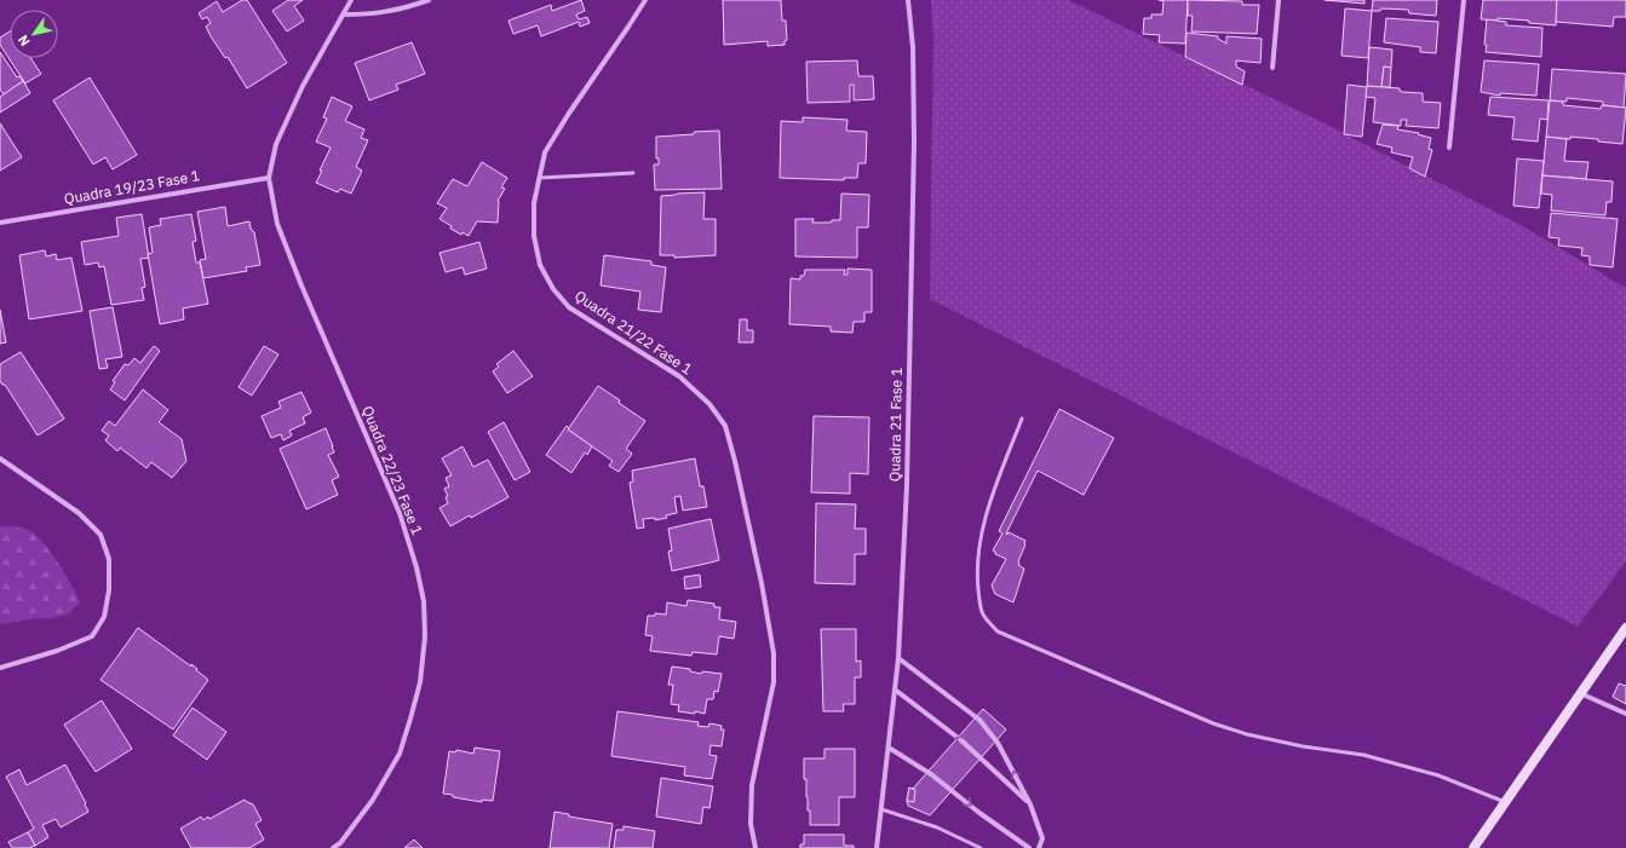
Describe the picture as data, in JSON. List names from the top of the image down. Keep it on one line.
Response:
{"streets":{"street":["Quadra 19/23 Fase 1","Quadra 21/22 Fase 1","Quadra 21 Fase 1","Quadra 22/23 Fase 1"]},"crossings":[["Quadra 19/23 Fase 1","Quadra 22/23 Fase 1"]],"north":"bottom left"}
